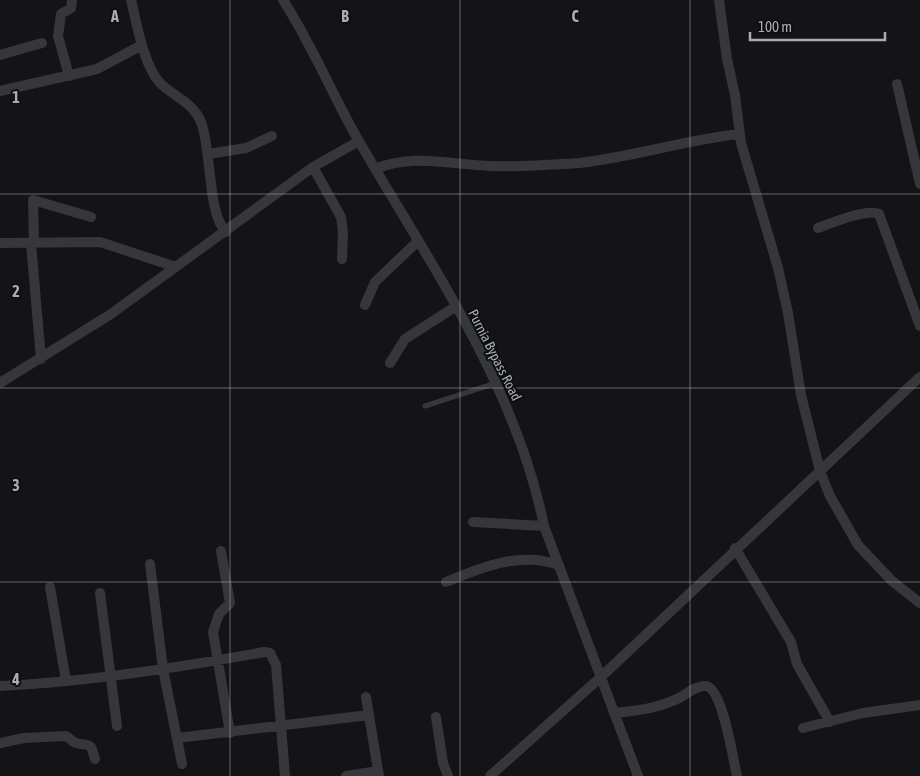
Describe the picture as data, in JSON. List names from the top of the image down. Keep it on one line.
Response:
{"streets":{"street":["Purnia Bypass Road"]},"scale_bar":"100 m","grid":{"columns":["A","B","C"],"rows":["1","2","3","4"]}}
